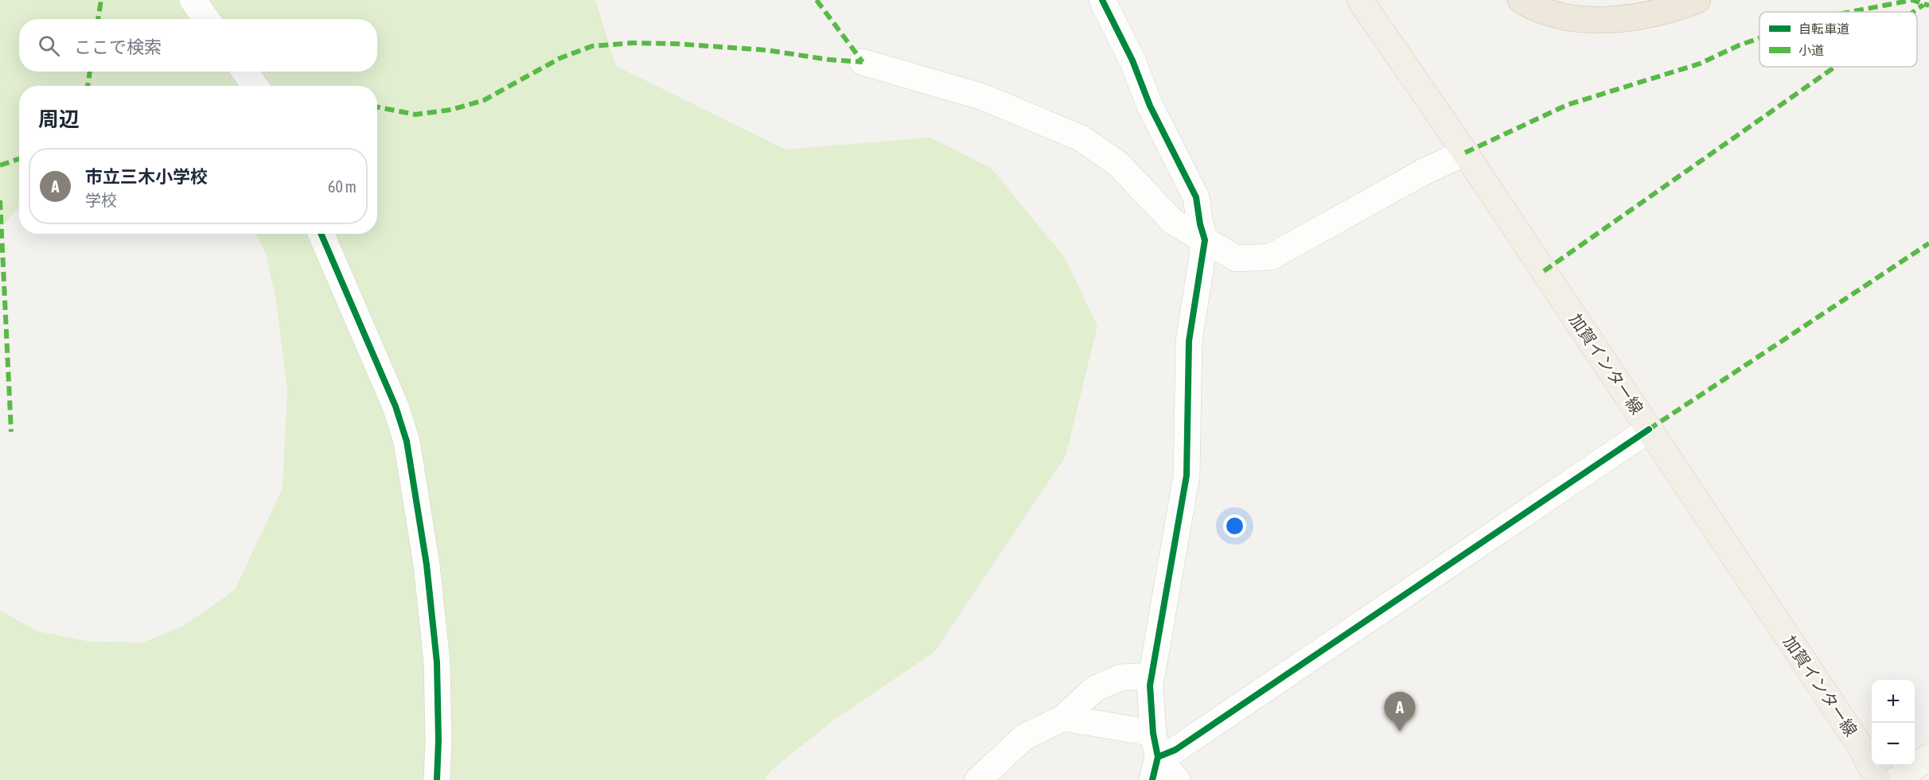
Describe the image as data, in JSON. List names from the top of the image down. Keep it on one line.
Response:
{"streets":{"main road":["加賀インター線"]},"legend":["自転車道","小道"],"page":{"search":"ここで検索","heading":"周辺","list":[{"mark":"A","name":"市立三木小学校","note":"学校","value":"60 m"}],"map_buttons":["+","−"],"pins":"A"}}
